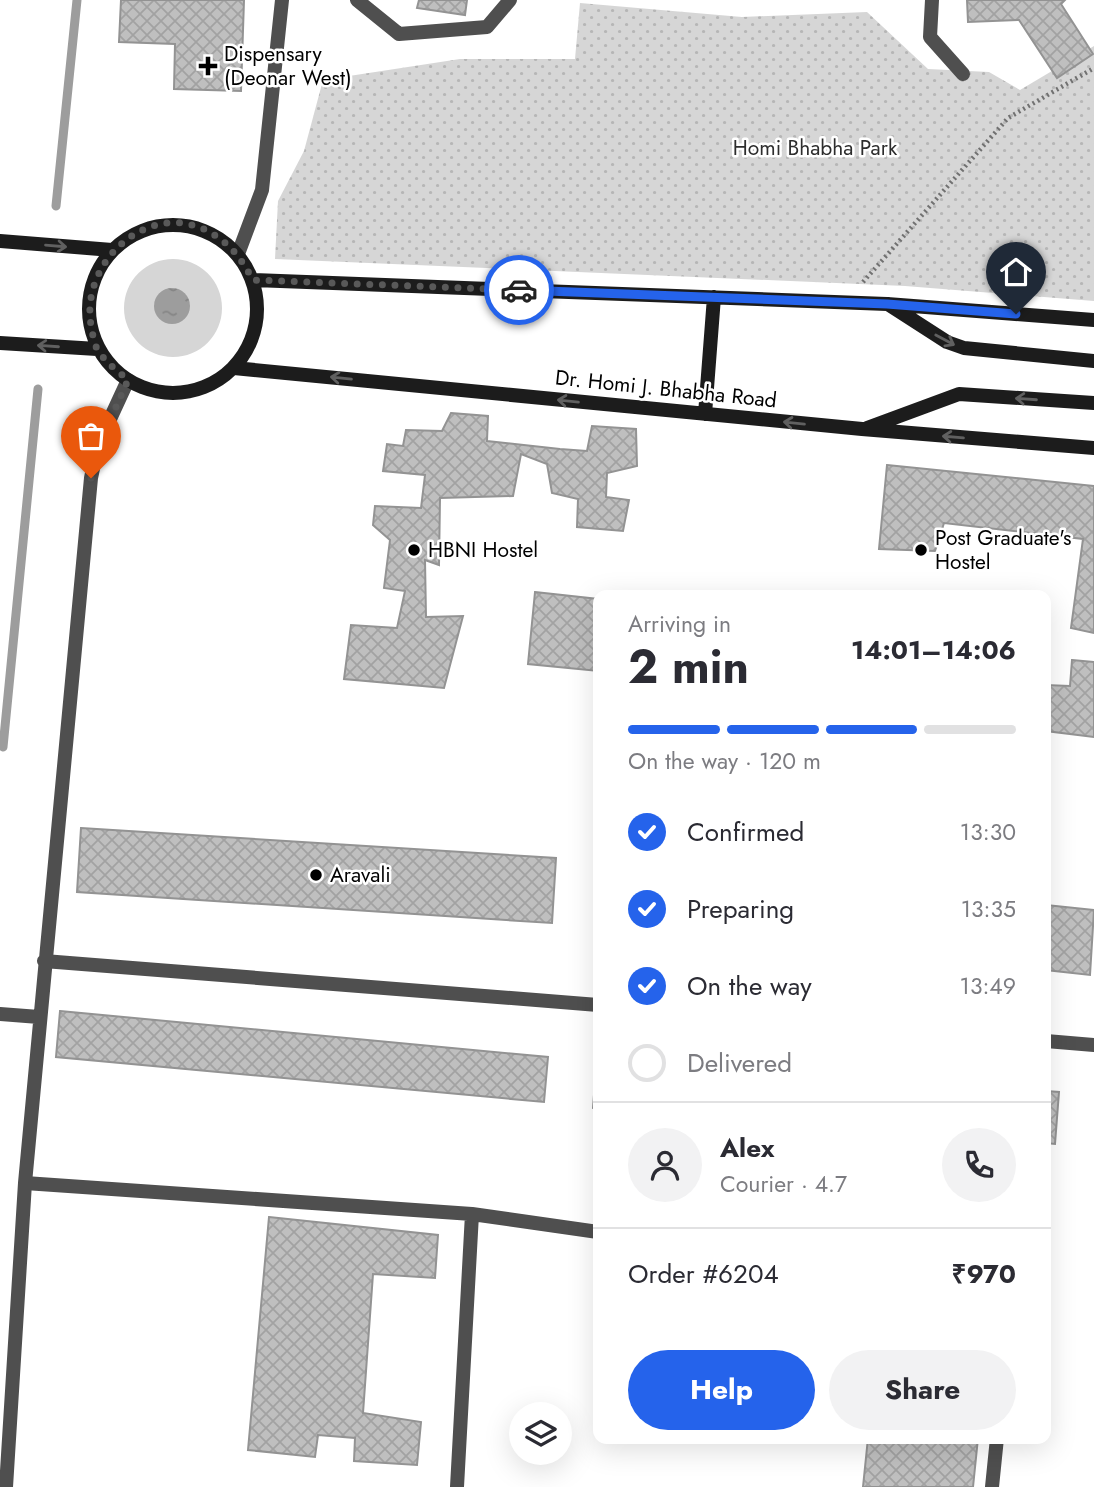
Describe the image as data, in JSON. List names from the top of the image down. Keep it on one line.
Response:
{"streets":{"street":["Dr. Homi J. Bhabha Road"]},"parks":["Homi Bhabha Park"],"places":{"health":["Dispensary (Deonar West)"],"other":["HBNI Hostel","Post Graduate's Hostel","Aravali"]},"page":{"heading":["2 min","Arriving in","14:01–14:06"],"panel":["Alex","Courier · 4.7","Order #6204","₹970"],"bar":"On the way · 120 m","list":[["Confirmed","13:30"],["Preparing","13:35"],["On the way","13:49"],"Delivered"],"buttons":["Help","Share"]}}
